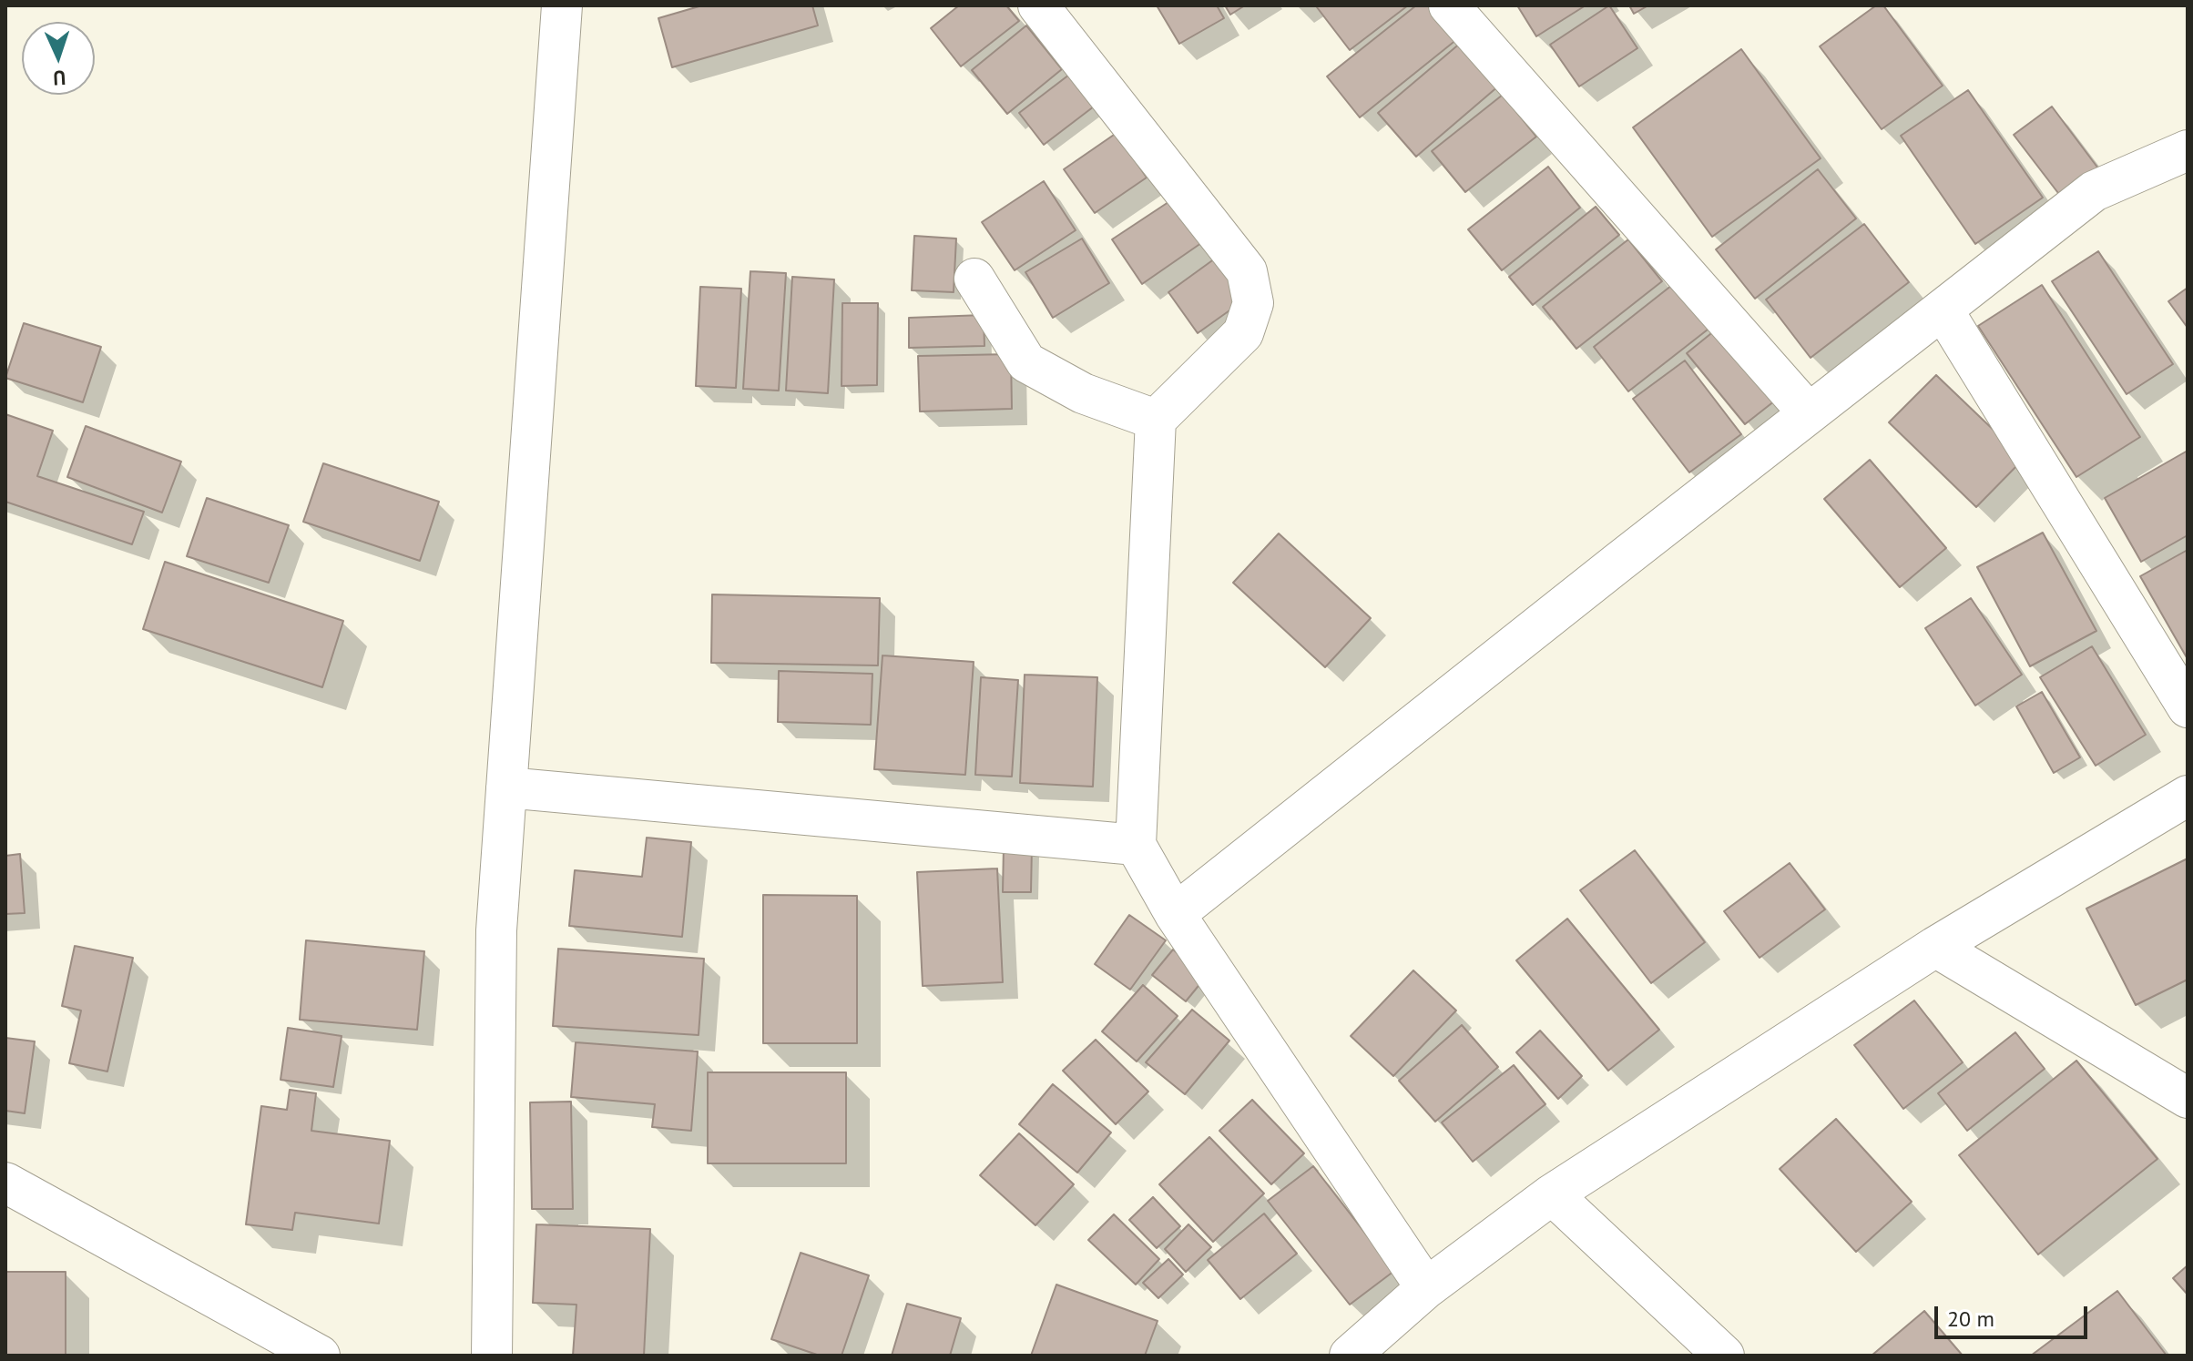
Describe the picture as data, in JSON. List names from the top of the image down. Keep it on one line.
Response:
{"scale_bar":"20 m","north":"bottom"}
